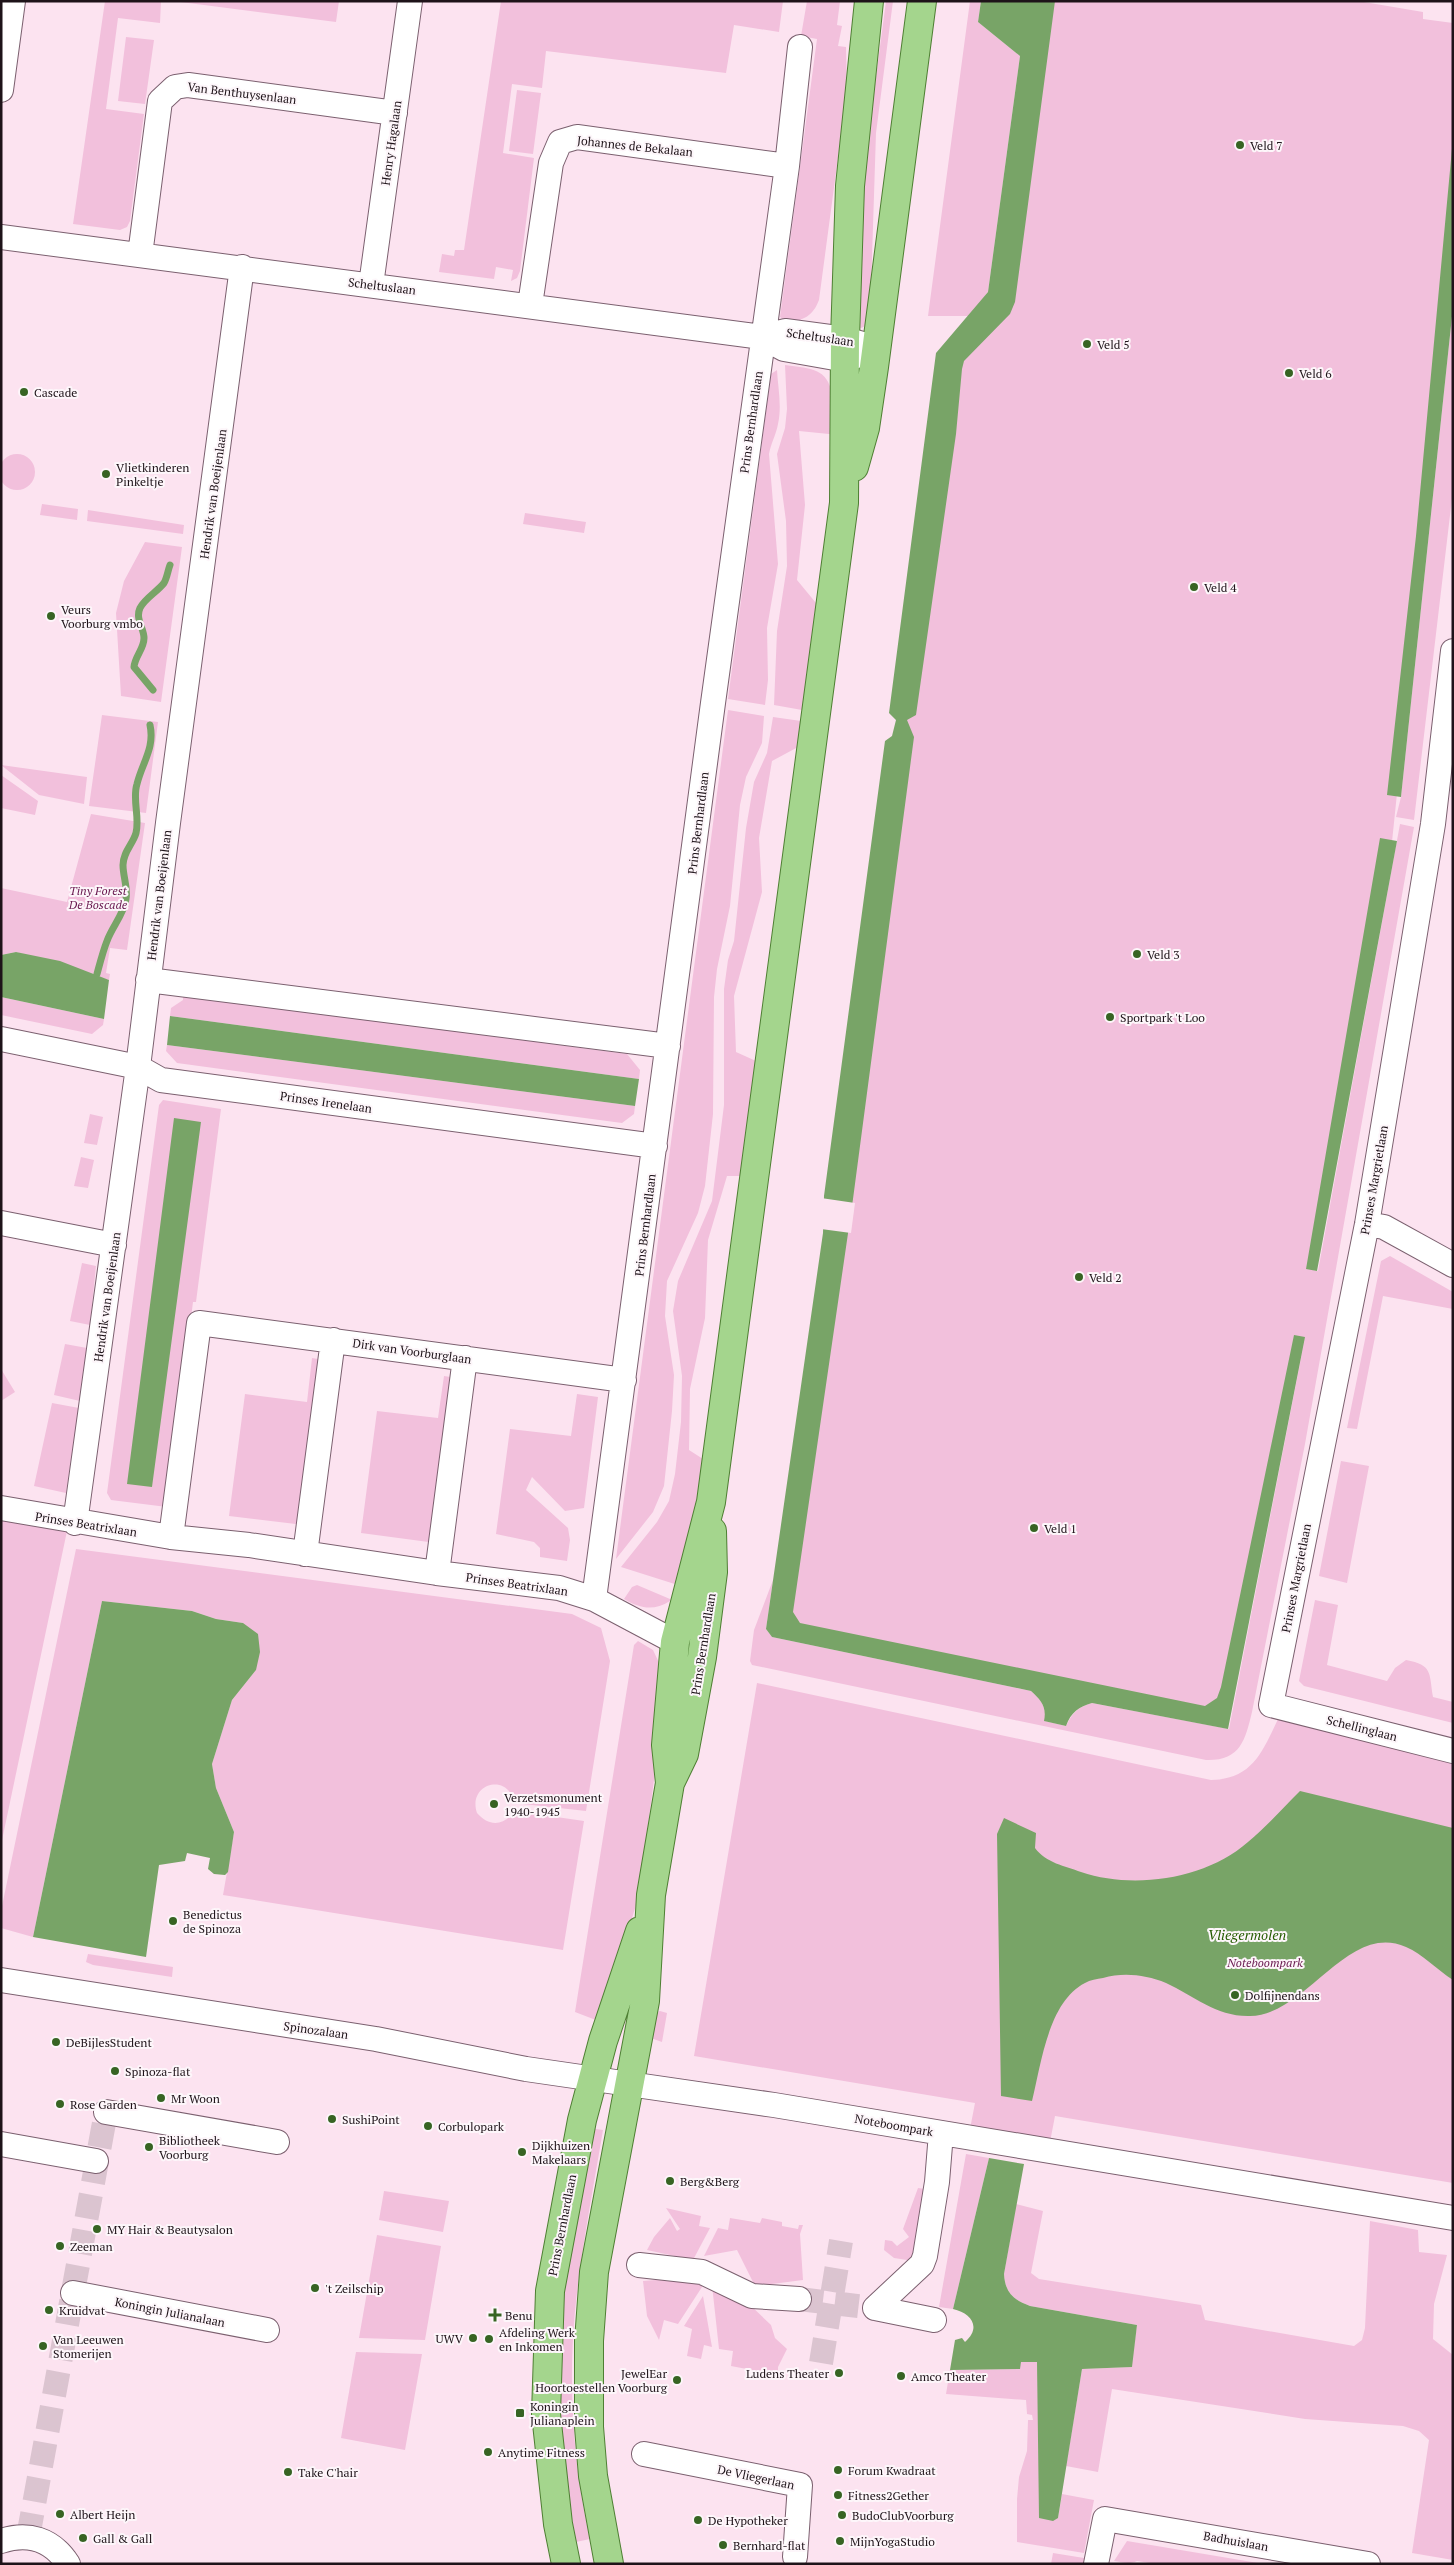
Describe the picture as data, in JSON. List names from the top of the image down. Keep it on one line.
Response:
{"streets":{"main road":["Prins Bernhardlaan"],"street":["Van Benthuysenlaan","Henry Hagalaan","Johannes de Bekalaan","Scheltuslaan","Hendrik van Boeijenlaan","Prinses Irenelaan","Prinses Margrietlaan","Dirk van Voorburglaan","Prinses Beatrixlaan","Schellinglaan","Spinozalaan","Noteboompark","Koningin Julianalaan","De Vliegerlaan","Badhuislaan"]},"crossings":[["Van Benthuysenlaan","Henry Hagalaan"],["Van Benthuysenlaan","Scheltuslaan"],["Henry Hagalaan","Scheltuslaan"],["Johannes de Bekalaan","Scheltuslaan"],["Johannes de Bekalaan","Prins Bernhardlaan"],["Scheltuslaan","Prins Bernhardlaan"],["Scheltuslaan","Hendrik van Boeijenlaan"],["Prins Bernhardlaan","Prinses Irenelaan"],["Prins Bernhardlaan","Dirk van Voorburglaan"],["Prins Bernhardlaan","Prinses Beatrixlaan"],["Prins Bernhardlaan","Spinozalaan"],["Prins Bernhardlaan","Noteboompark"],["Hendrik van Boeijenlaan","Prinses Irenelaan"],["Hendrik van Boeijenlaan","Prinses Beatrixlaan"],["Prinses Margrietlaan","Schellinglaan"],["Dirk van Voorburglaan","Prinses Beatrixlaan"],["Spinozalaan","Noteboompark"]],"water":["Vliegermolen"],"parks":["Tiny Forest De Boscade","Noteboompark"],"places":{"other":["Veld 7","Veld 5","Veld 6","Cascade","Vlietkinderen Pinkeltje","Veld 4","Veurs Voorburg vmbo","Veld 3","Sportpark 't Loo","Veld 2","Veld 1","Verzetsmonument 1940-1945","Benedictus de Spinoza","Dolfijnendans","DeBijlesStudent","Spinoza-flat","Mr Woon","Rose Garden","SushiPoint","Corbulopark","Bibliotheek Voorburg","Dijkhuizen Makelaars","Berg&Berg","MY Hair & Beautysalon","Zeeman","'t Zeilschip","Kruidvat","UWV","Afdeling Werk en Inkomen","Van Leeuwen Stomerijen","Ludens Theater","Amco Theater","JewelEar Hoortoestellen Voorburg","Anytime Fitness","Forum Kwadraat","Take C'hair","Fitness2Gether","Albert Heijn","BudoClubVoorburg","De Hypotheker","Gall & Gall","MijnYogaStudio","Bernhard-flat"],"health":["Benu"],"transit":["Koningin Julianaplein"]}}
